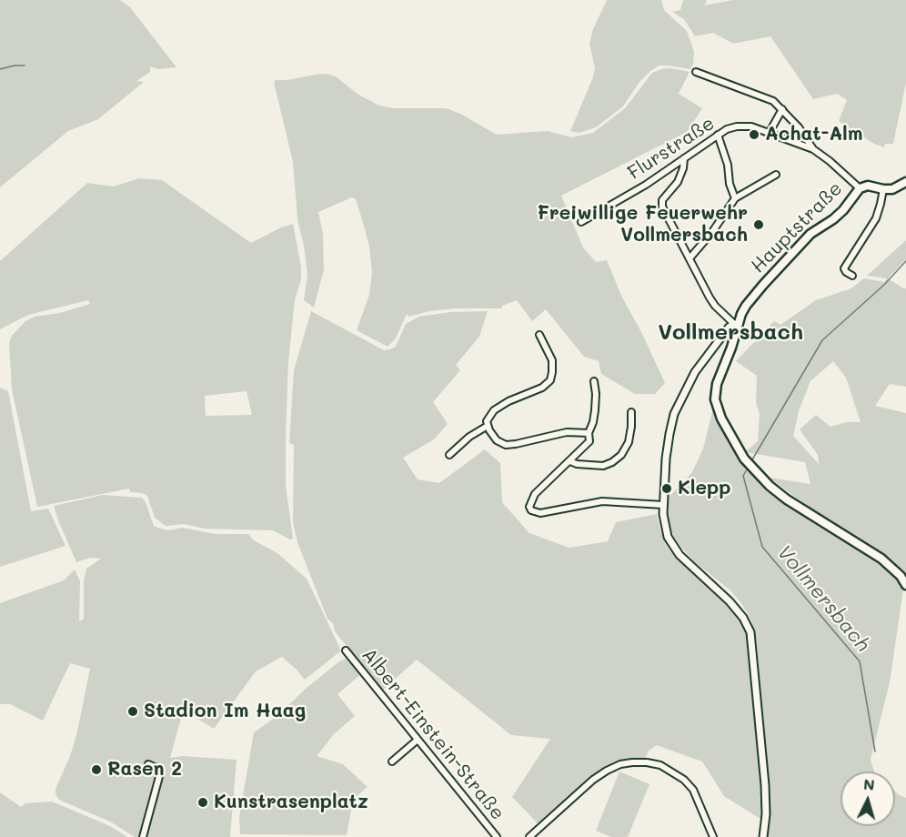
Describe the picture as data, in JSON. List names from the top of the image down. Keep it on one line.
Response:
{"streets":{"main road":["Hauptstraße"],"street":["Flurstraße","Albert-Einstein-Straße"]},"districts":["Vollmersbach"],"water":["Vollmersbach"],"places":["Achat-Alm","Freiwillige Feuerwehr Vollmersbach","Klepp","Stadion Im Haag","Rasen 2","Kunstrasenplatz"],"north":"top"}
